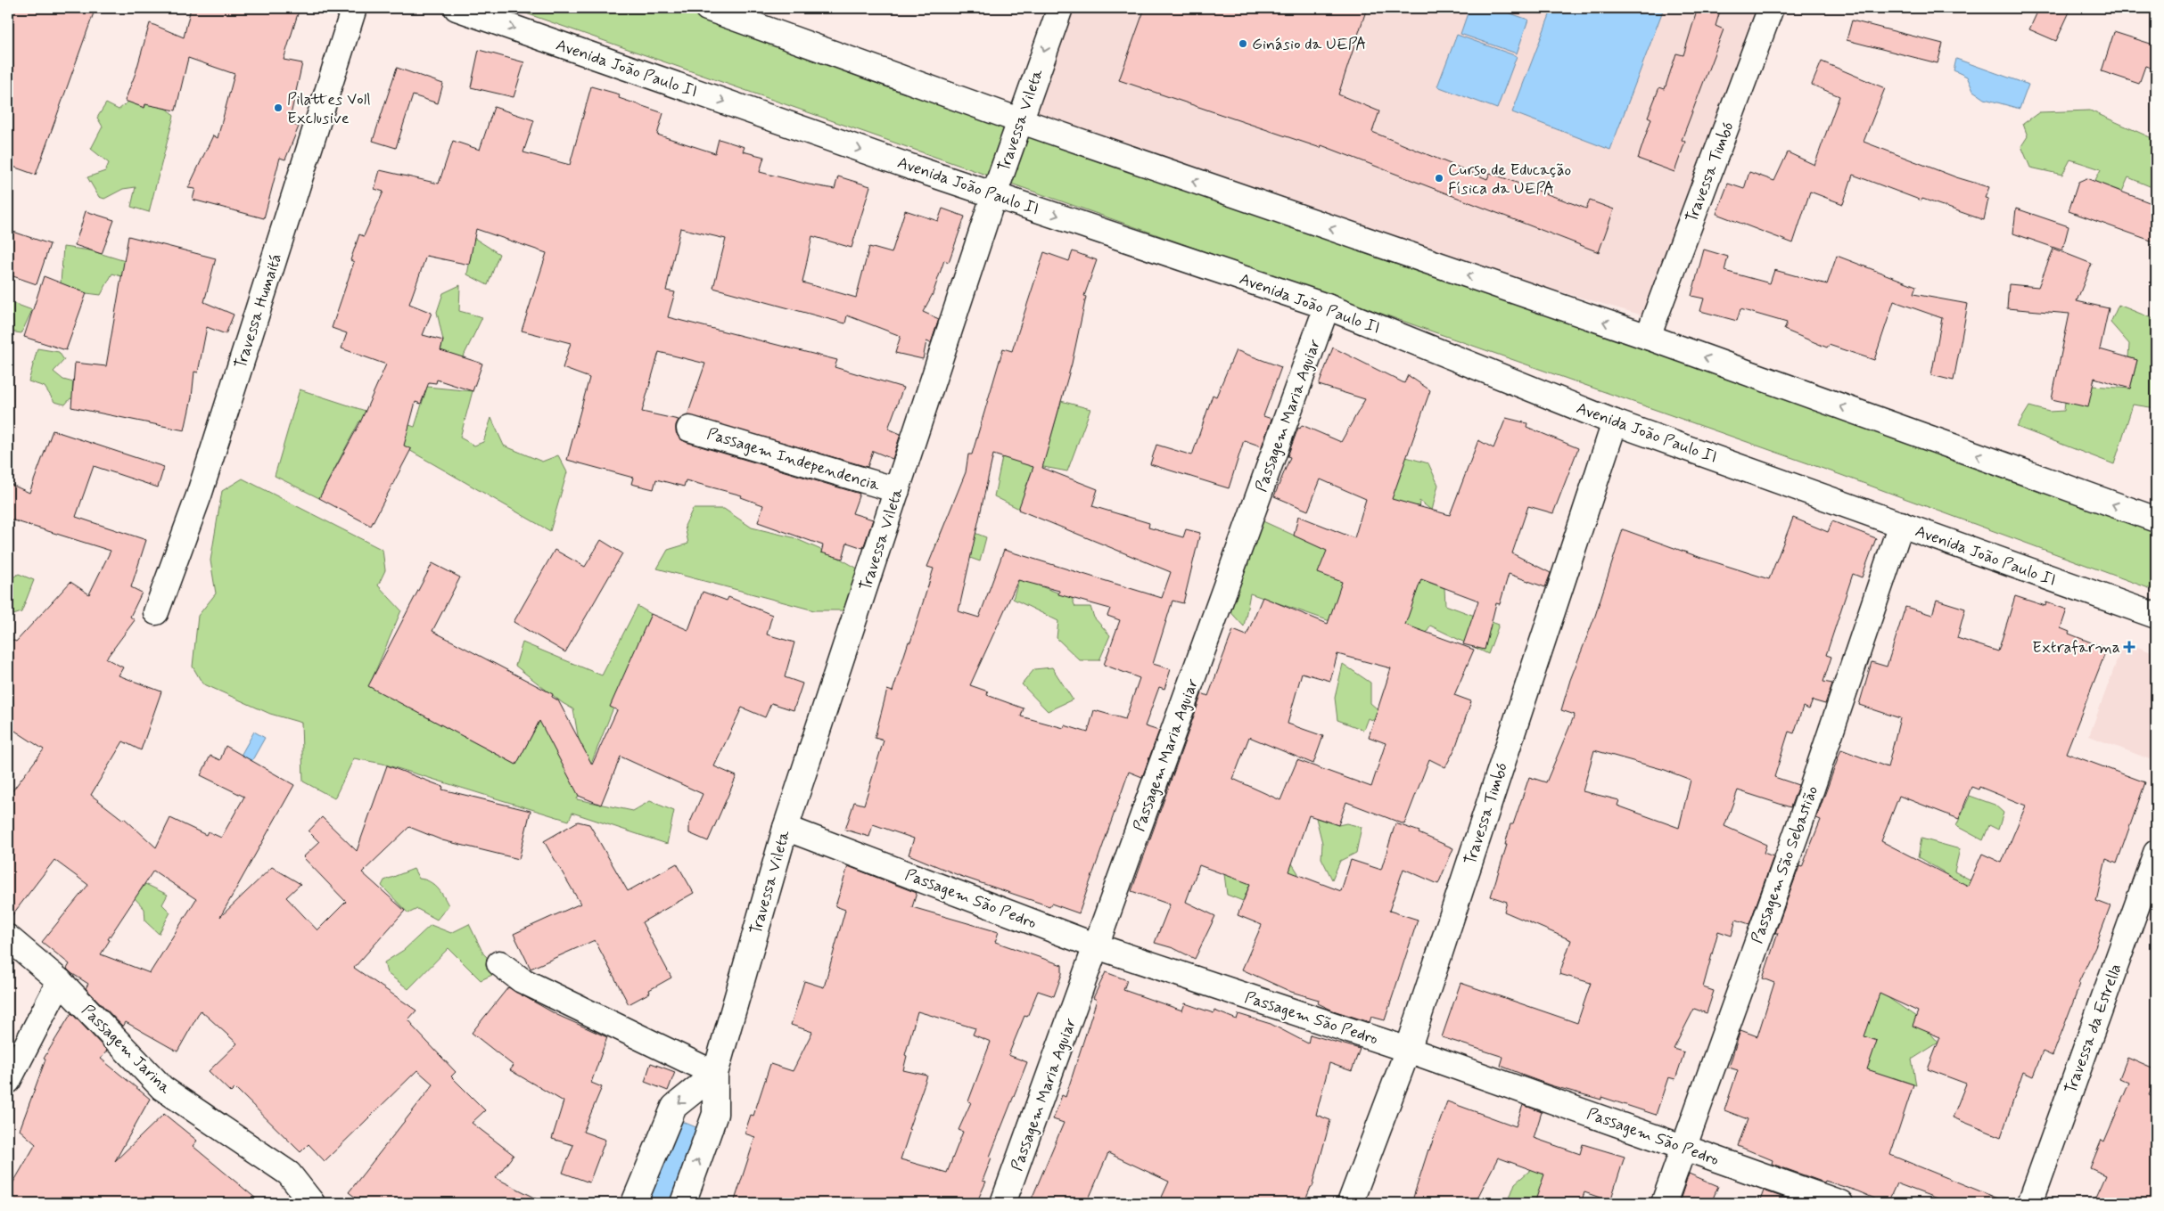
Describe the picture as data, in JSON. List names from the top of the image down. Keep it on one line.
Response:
{"streets":{"street":["Avenida João Paulo II","Travessa Vileta","Travessa Timbó","Travessa Humaitá","Passagem Maria Aguiar","Passagem Independencia","Passagem São Sebastião","Passagem São Pedro","Travessa da Estrella","Passagem Jarina"]},"crossings":[["Avenida João Paulo II","Travessa Vileta"],["Avenida João Paulo II","Travessa Timbó"],["Avenida João Paulo II","Passagem Maria Aguiar"],["Avenida João Paulo II","Passagem São Sebastião"],["Travessa Vileta","Passagem Independencia"],["Travessa Vileta","Passagem São Pedro"],["Travessa Timbó","Passagem São Pedro"],["Passagem Maria Aguiar","Passagem São Pedro"],["Passagem São Sebastião","Passagem São Pedro"]],"places":{"other":["Ginásio da UEPA","Pilattes Voll Exclusive","Curso de Educação Física da UEPA"],"health":["Extrafarma"]}}
